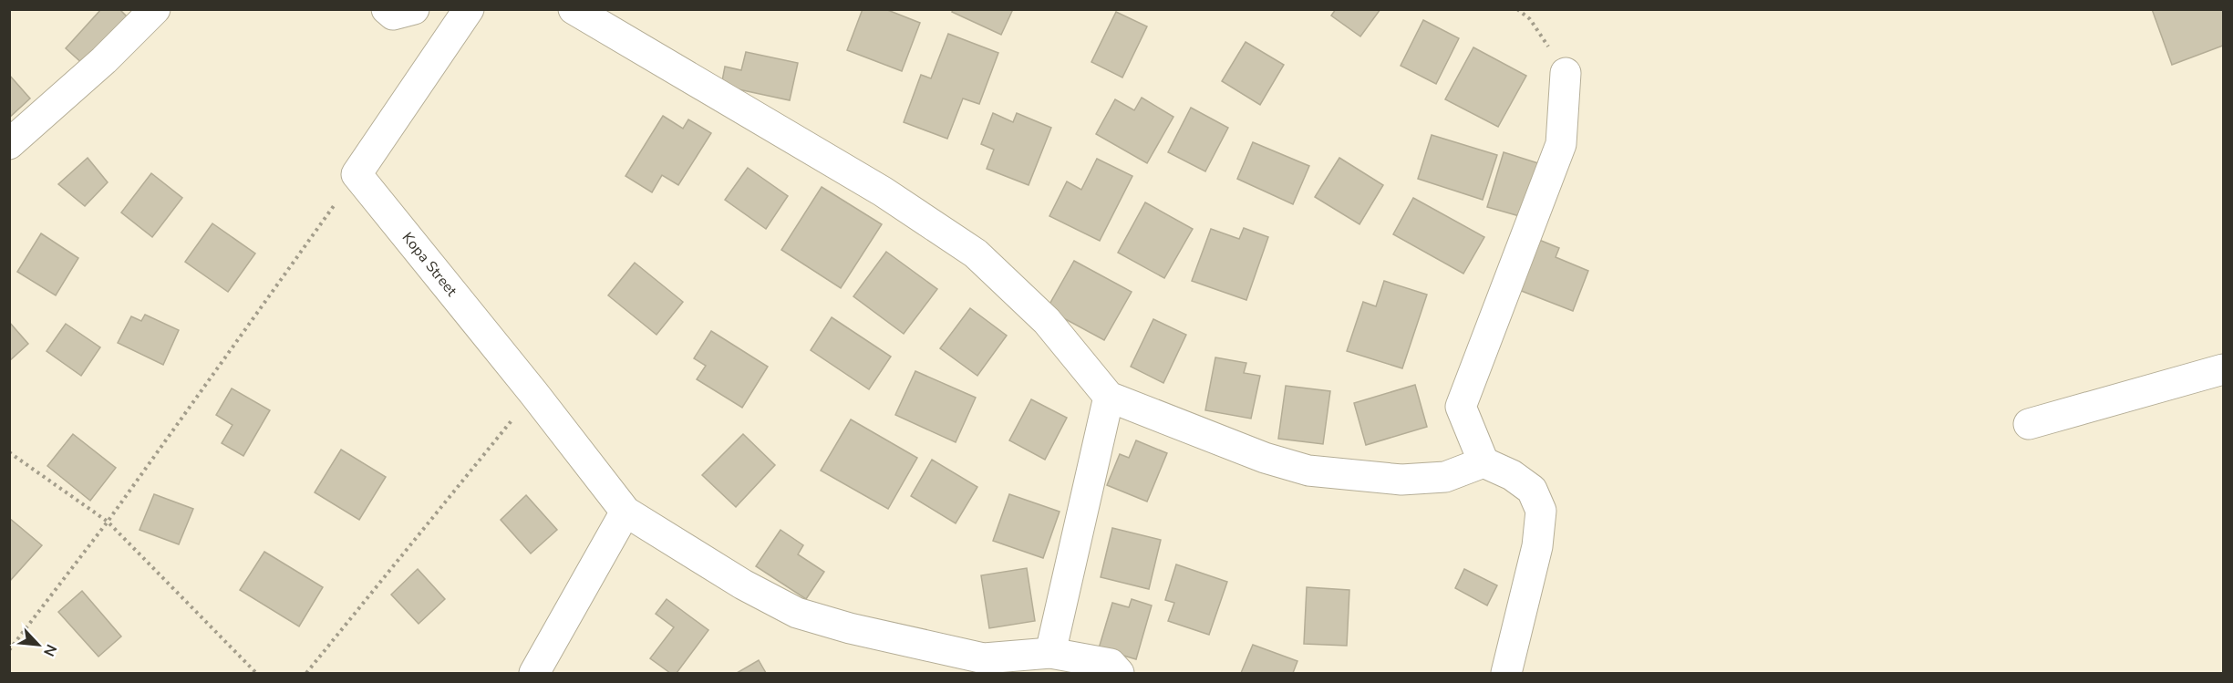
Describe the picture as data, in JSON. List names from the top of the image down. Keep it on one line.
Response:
{"streets":{"street":["Kopa Street"]},"north":"bottom right"}
